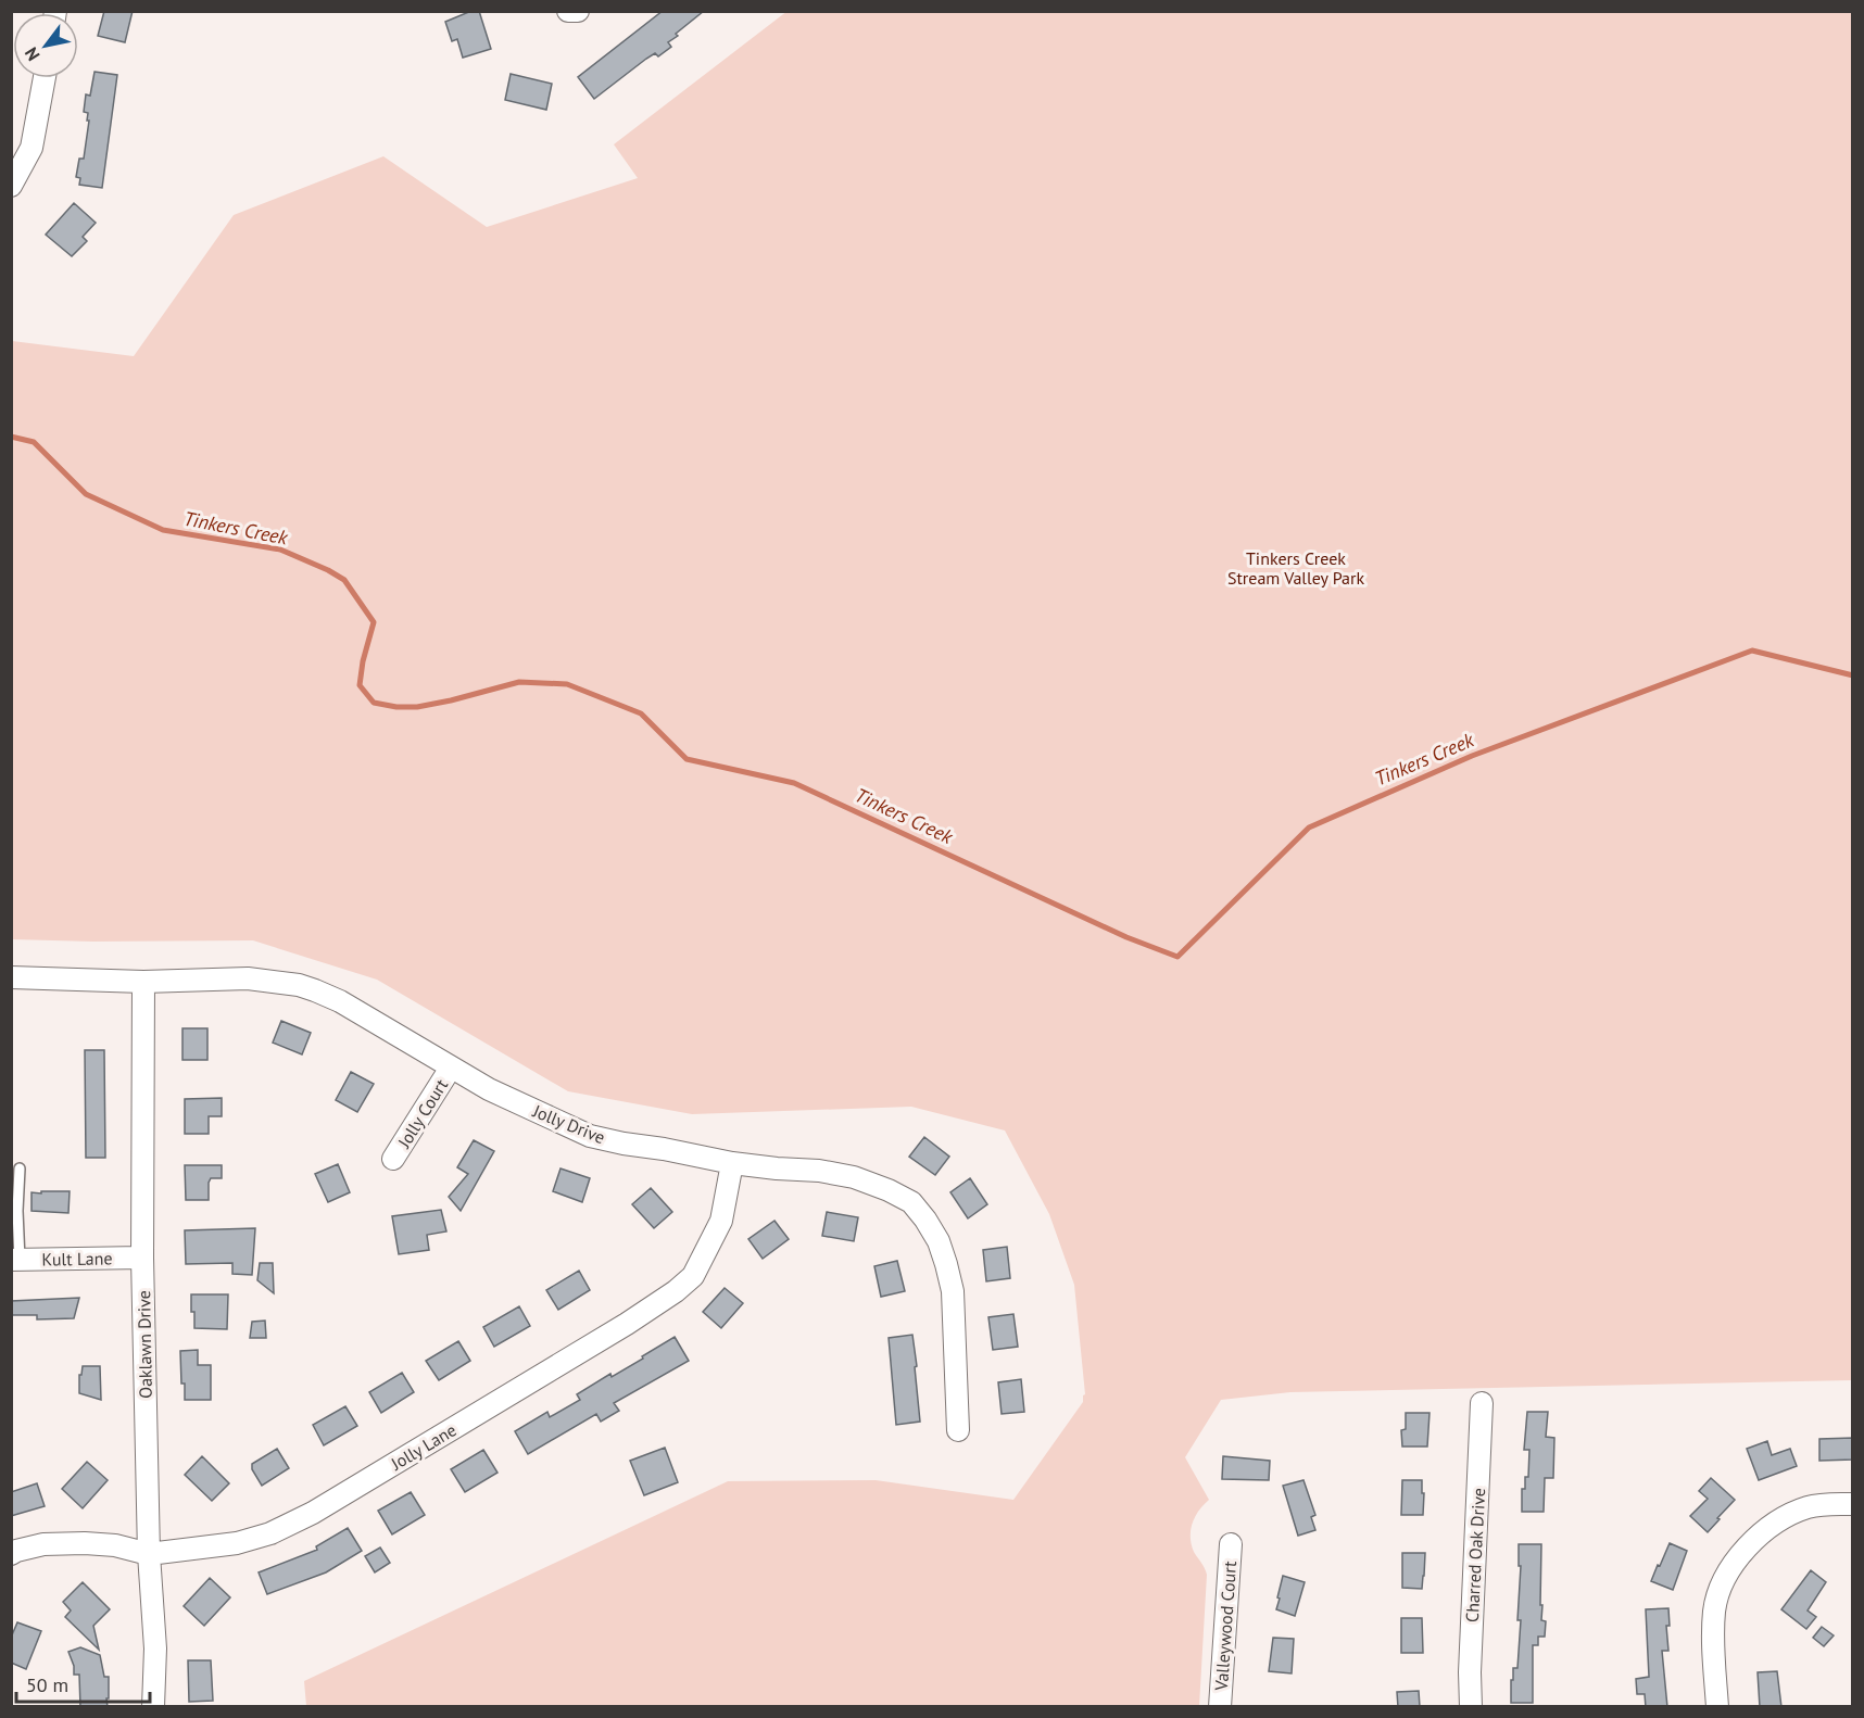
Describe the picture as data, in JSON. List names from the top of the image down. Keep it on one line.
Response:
{"streets":{"street":["Jolly Court","Jolly Drive","Kult Lane","Oaklawn Drive","Jolly Lane","Charred Oak Drive","Valleywood Court"]},"crossings":[["Jolly Court","Jolly Drive"],["Jolly Drive","Oaklawn Drive"],["Jolly Drive","Jolly Lane"],["Kult Lane","Oaklawn Drive"],["Oaklawn Drive","Jolly Lane"]],"water":["Tinkers Creek"],"parks":["Tinkers Creek Stream Valley Park"],"scale_bar":"50 m","north":"bottom left"}
